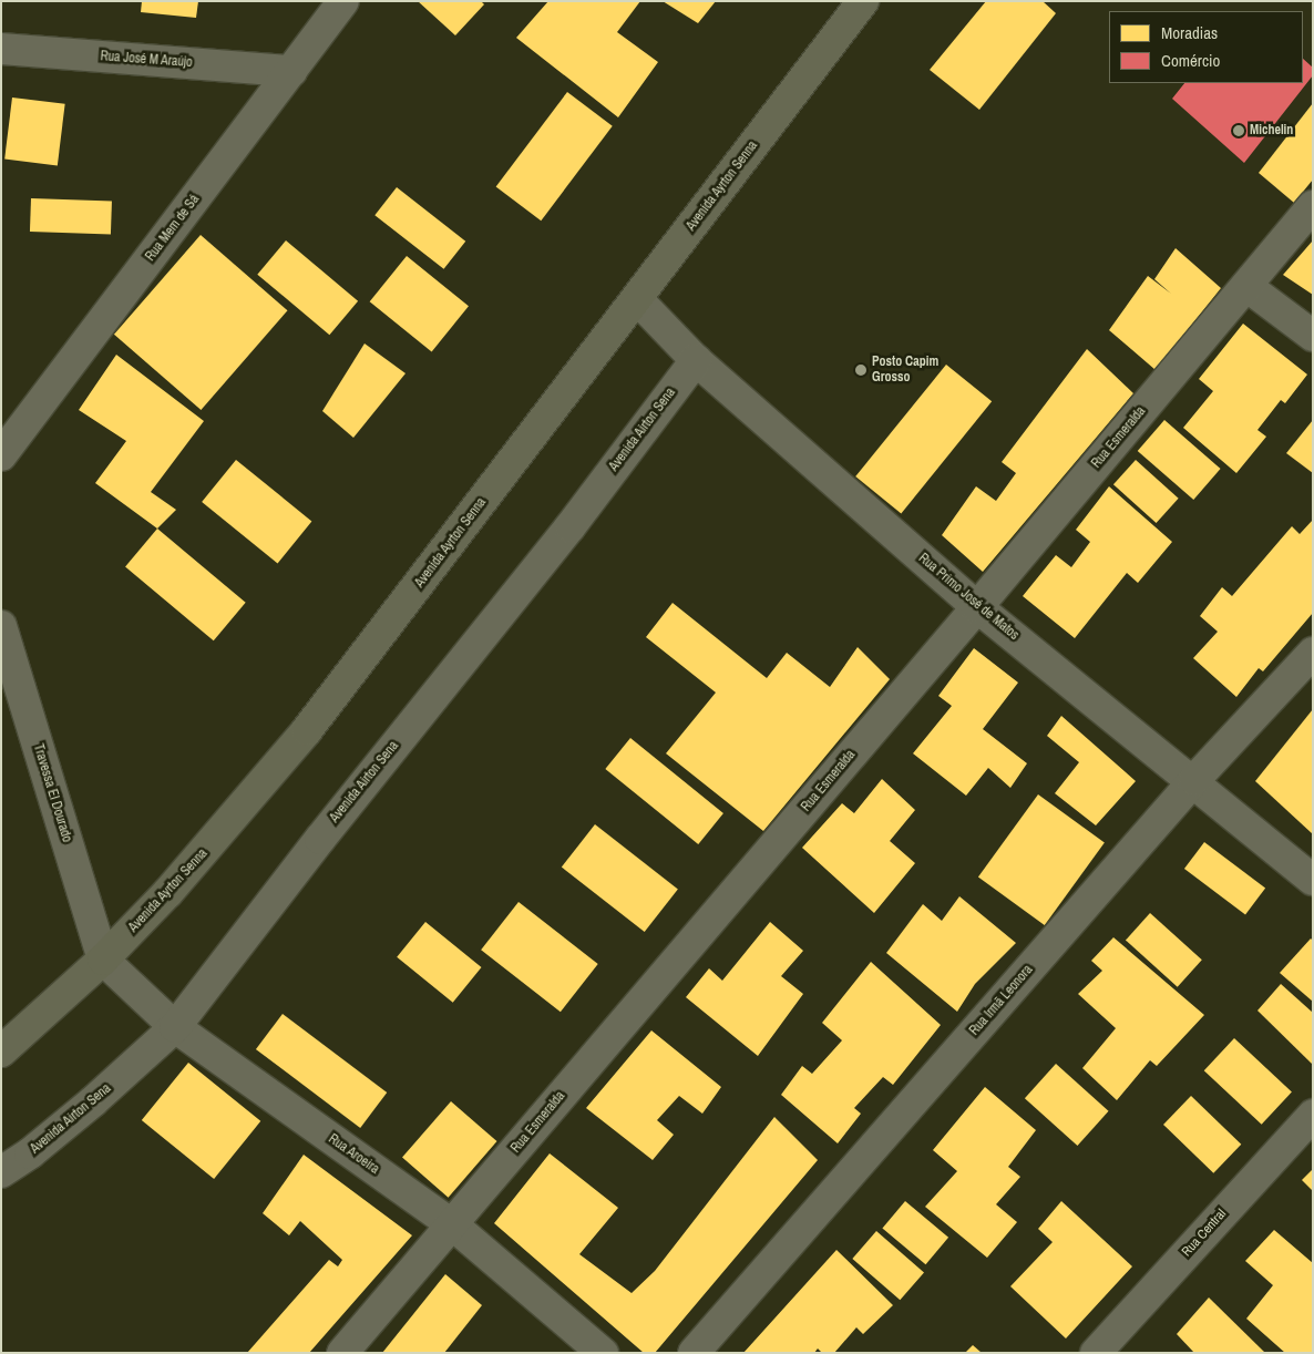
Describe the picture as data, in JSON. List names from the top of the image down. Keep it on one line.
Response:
{"streets":{"highway":["Avenida Ayrton Senna"],"street":["Rua José M Araújo","Rua Mem de Sá","Avenida Airton Sena","Rua Esmeralda","Rua Primo José de Matos","Travessa El Dourado","Rua Irmã Leonora","Rua Aroeira","Rua Central"]},"crossings":[["Rua José M Araújo","Rua Mem de Sá"],["Avenida Ayrton Senna","Rua Primo José de Matos"],["Avenida Ayrton Senna","Travessa El Dourado"],["Avenida Ayrton Senna","Rua Aroeira"],["Avenida Airton Sena","Rua Primo José de Matos"],["Avenida Airton Sena","Rua Aroeira"],["Rua Esmeralda","Rua Primo José de Matos"],["Rua Esmeralda","Rua Aroeira"],["Rua Primo José de Matos","Rua Irmã Leonora"],["Travessa El Dourado","Rua Aroeira"]],"places":["Michelin","Posto Capim Grosso"],"legend":["Moradias","Comércio"]}
